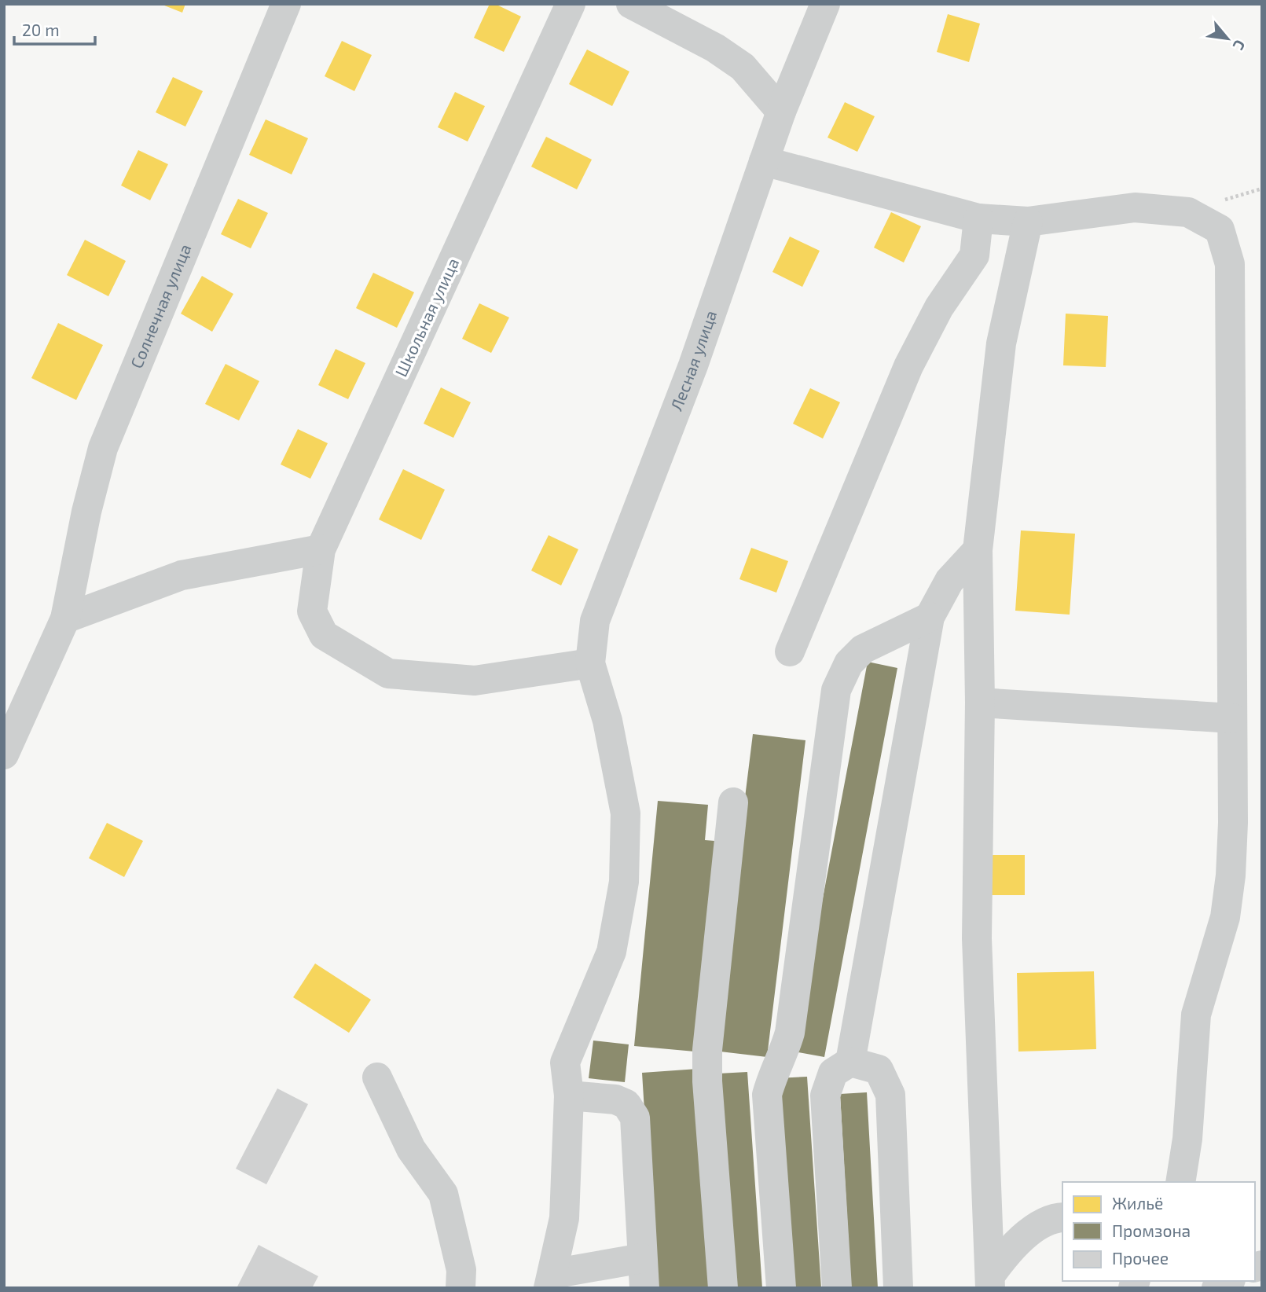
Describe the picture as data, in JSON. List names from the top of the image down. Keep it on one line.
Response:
{"streets":{"street":["Солнечная улица","Школьная улица","Лесная улица"]},"crossings":[["Школьная улица","Лесная улица"]],"legend":["Жильё","Промзона","Прочее"],"scale_bar":"20 m","north":"bottom right"}
